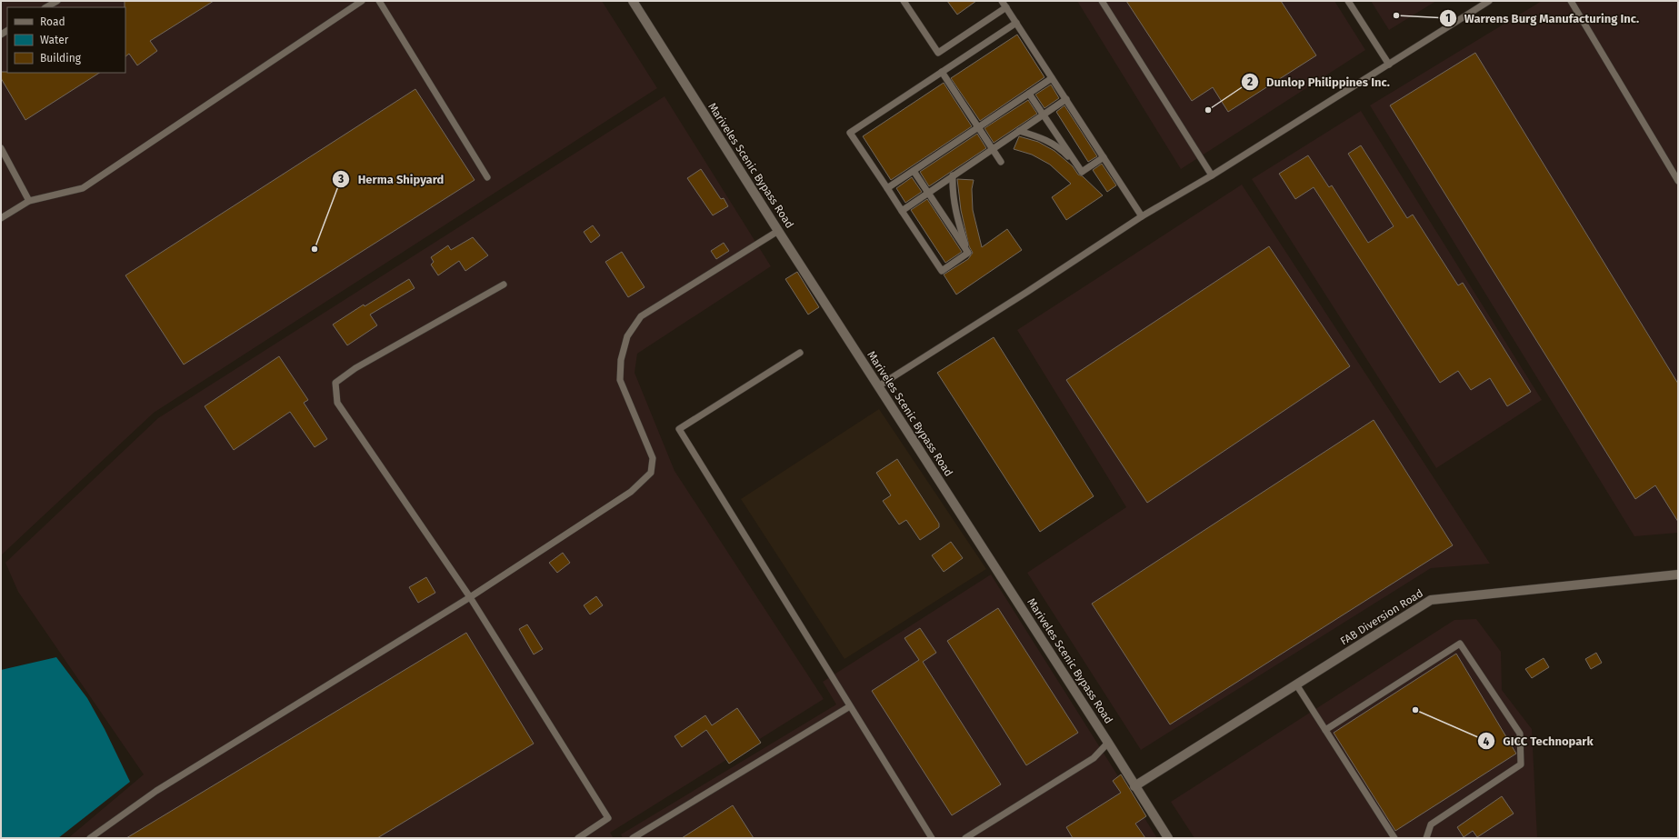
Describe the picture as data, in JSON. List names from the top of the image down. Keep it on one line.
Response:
{"streets":{"main road":["Mariveles Scenic Bypass Road","FAB Diversion Road"]},"crossings":[["Mariveles Scenic Bypass Road","FAB Diversion Road"]],"places":["Warrens Burg Manufacturing Inc.","Dunlop Philippines Inc.","Herma Shipyard","GICC Technopark"],"legend":["Road","Water","Building"]}
